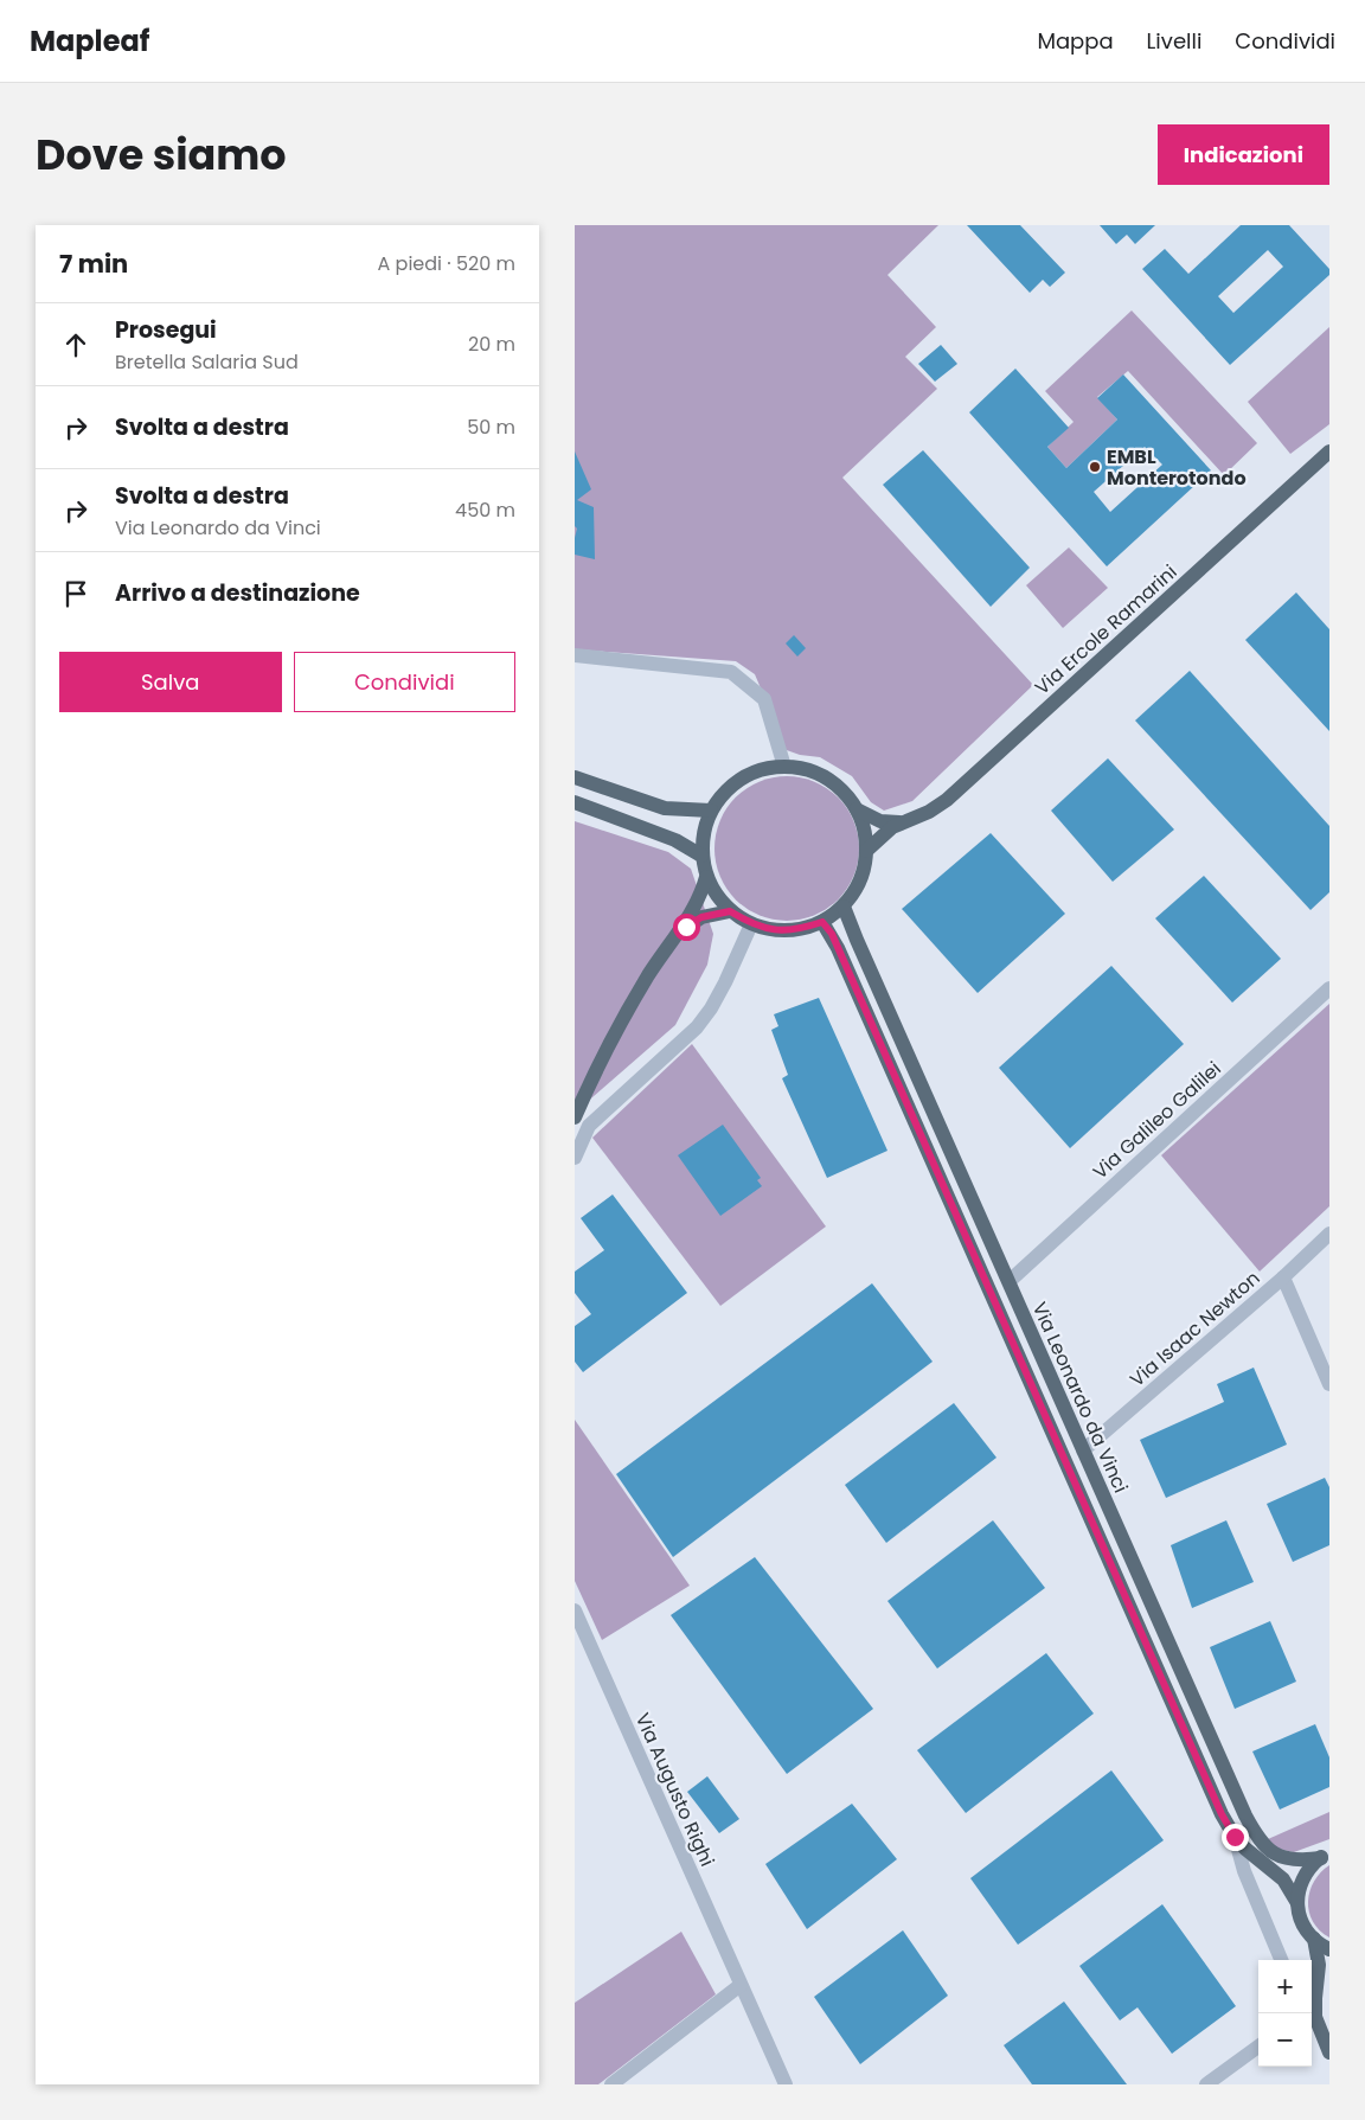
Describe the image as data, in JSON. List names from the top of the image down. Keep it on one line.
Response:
{"streets":{"main road":["Via Ercole Ramarini","Via Leonardo da Vinci"],"street":["Via Galileo Galilei","Via Isaac Newton","Via Augusto Righi"]},"crossings":[["Via Ercole Ramarini","Via Leonardo da Vinci"],["Via Galileo Galilei","Via Leonardo da Vinci"],["Via Isaac Newton","Via Leonardo da Vinci"]],"places":["EMBL Monterotondo"],"page":{"header":"Mapleaf","nav":["Mappa","Livelli","Condividi"],"title":"Dove siamo","buttons":["Indicazioni",["Salva","Condividi"]],"heading":["7 min","A piedi · 520 m"],"list":[["Prosegui","Bretella Salaria Sud","20 m"],["Svolta a destra","50 m"],["Svolta a destra","Via Leonardo da Vinci","450 m"],"Arrivo a destinazione"],"map_buttons":["+","−"]}}
